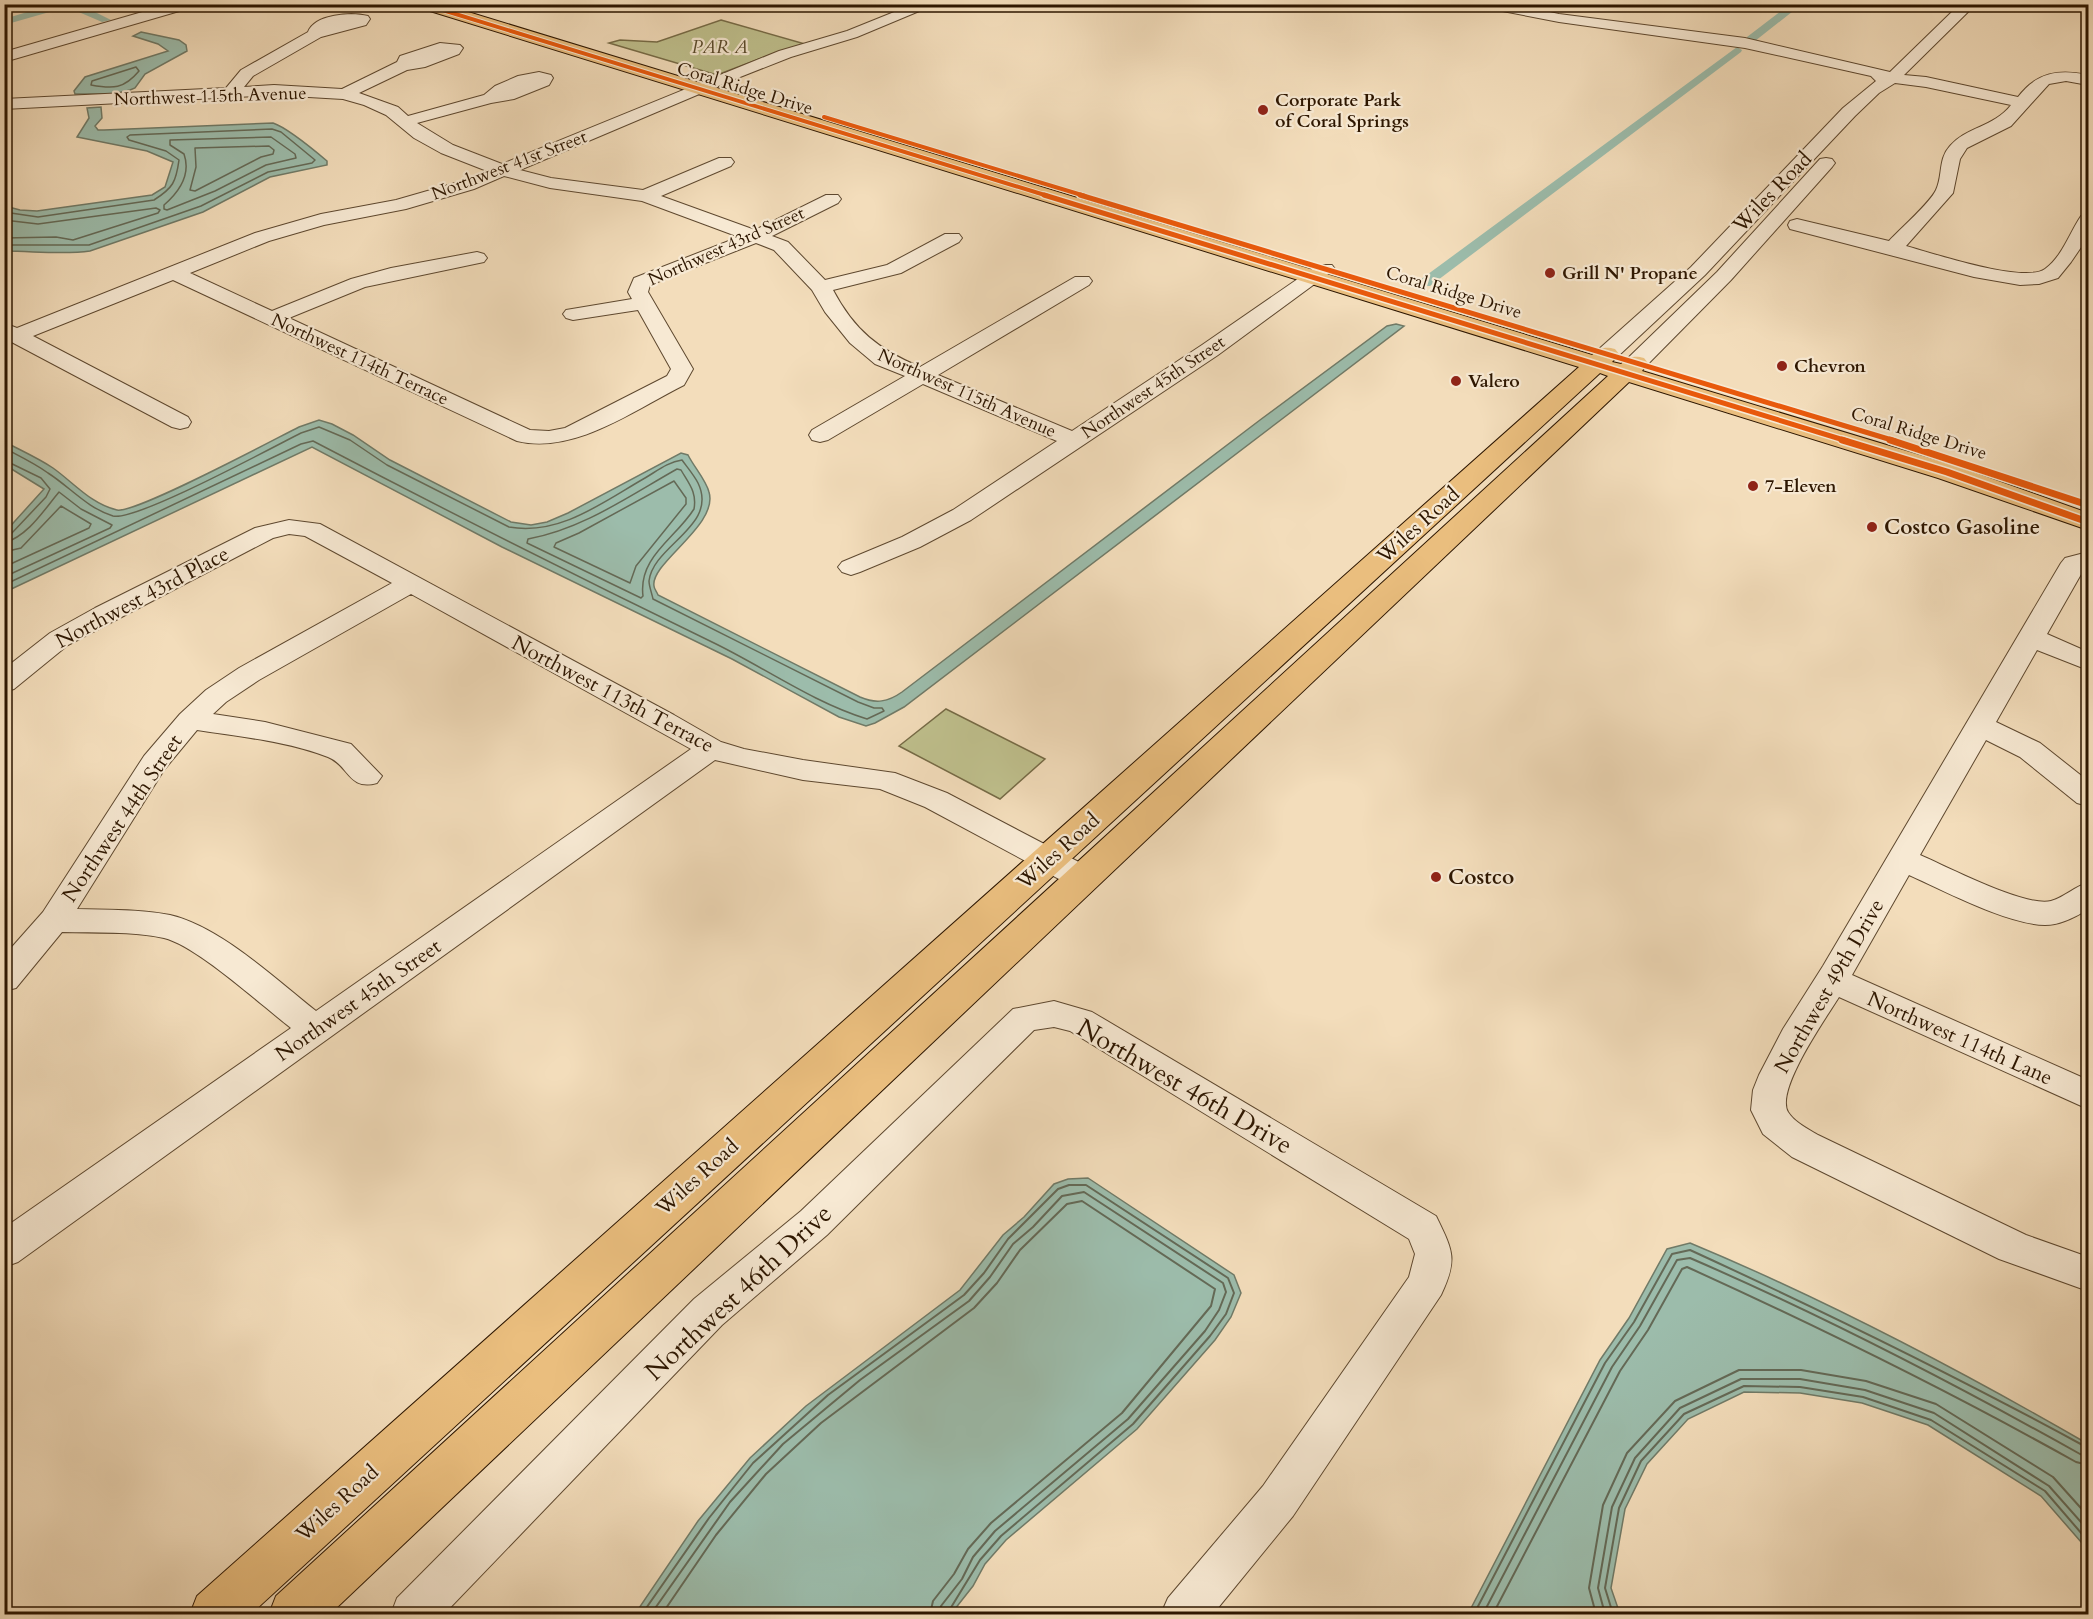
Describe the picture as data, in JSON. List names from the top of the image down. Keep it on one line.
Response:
{"streets":{"main road":["Coral Ridge Drive","Wiles Road"],"street":["Northwest 115th Avenue","Northwest 41st Street","Northwest 43rd Street","Northwest 114th Terrace","Northwest 45th Street","Northwest 43rd Place","Northwest 113th Terrace","Northwest 44th Street","Northwest 49th Drive","Northwest 114th Lane","Northwest 46th Drive"]},"crossings":[["Coral Ridge Drive","Northwest 41st Street"],["Coral Ridge Drive","Wiles Road"],["Coral Ridge Drive","Northwest 45th Street"],["Northwest 115th Avenue","Northwest 41st Street"],["Northwest 115th Avenue","Northwest 43rd Street"],["Northwest 115th Avenue","Northwest 45th Street"],["Northwest 41st Street","Northwest 114th Terrace"],["Wiles Road","Northwest 113th Terrace"],["Northwest 43rd Street","Northwest 114th Terrace"],["Northwest 45th Street","Northwest 113th Terrace"],["Northwest 43rd Place","Northwest 113th Terrace"],["Northwest 113th Terrace","Northwest 44th Street"],["Northwest 49th Drive","Northwest 114th Lane"]],"parks":["PAR A"],"places":["Corporate Park of Coral Springs","Grill N' Propane","Chevron","Valero","7-Eleven","Costco Gasoline","Costco"]}
